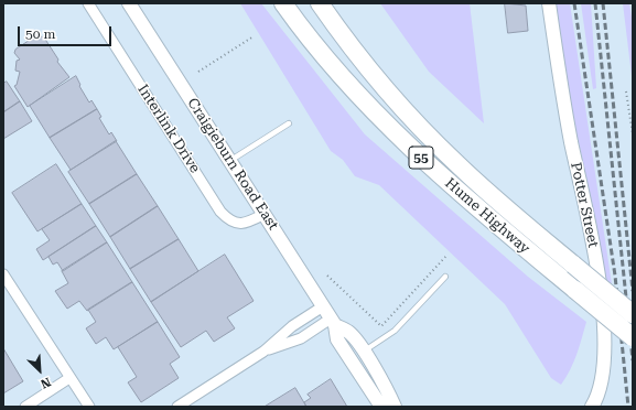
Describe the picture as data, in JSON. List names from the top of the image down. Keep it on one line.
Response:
{"streets":{"highway":["55","Hume Highway"],"main road":["Craigieburn Road East","Potter Street"],"street":["Interlink Drive"]},"crossings":[["Interlink Drive","Craigieburn Road East"]],"scale_bar":"50 m","north":"bottom right"}
